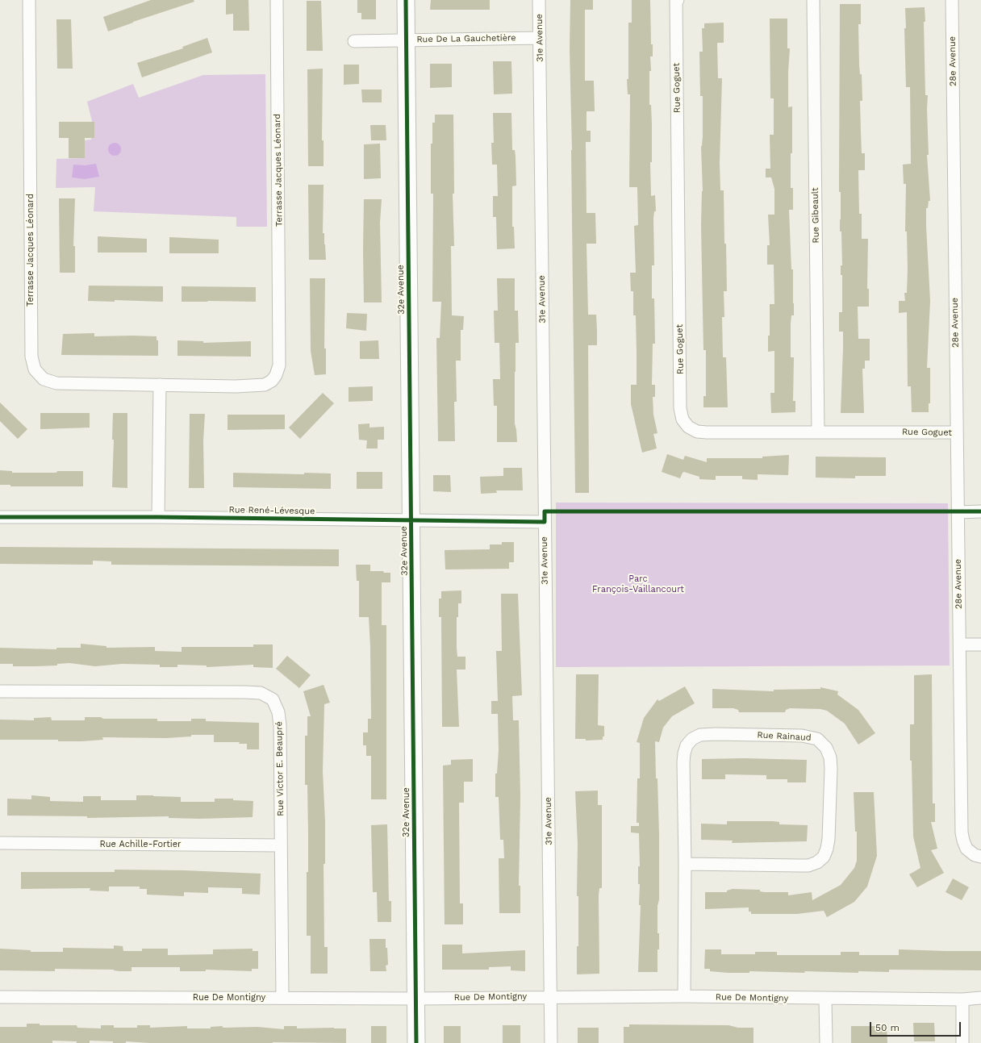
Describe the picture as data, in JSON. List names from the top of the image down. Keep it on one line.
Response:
{"streets":{"street":["31e Avenue","Rue De La Gauchetière","28e Avenue","Rue Goguet","Terrasse Jacques Léonard","Rue Gibeault","32e Avenue","Rue René-Lévesque","Rue Rainaud","Rue Victor E. Beaupré","Rue Achille-Fortier","Rue De Montigny"]},"crossings":[["31e Avenue","Rue De La Gauchetière"],["31e Avenue","Rue René-Lévesque"],["31e Avenue","Rue De Montigny"],["Rue De La Gauchetière","32e Avenue"],["28e Avenue","Rue Goguet"],["Rue Goguet","Rue Gibeault"],["32e Avenue","Rue René-Lévesque"],["32e Avenue","Rue De Montigny"],["Rue Rainaud","Rue De Montigny"],["Rue Victor E. Beaupré","Rue Achille-Fortier"],["Rue Victor E. Beaupré","Rue De Montigny"]],"parks":["Parc François-Vaillancourt"],"scale_bar":"50 m"}
